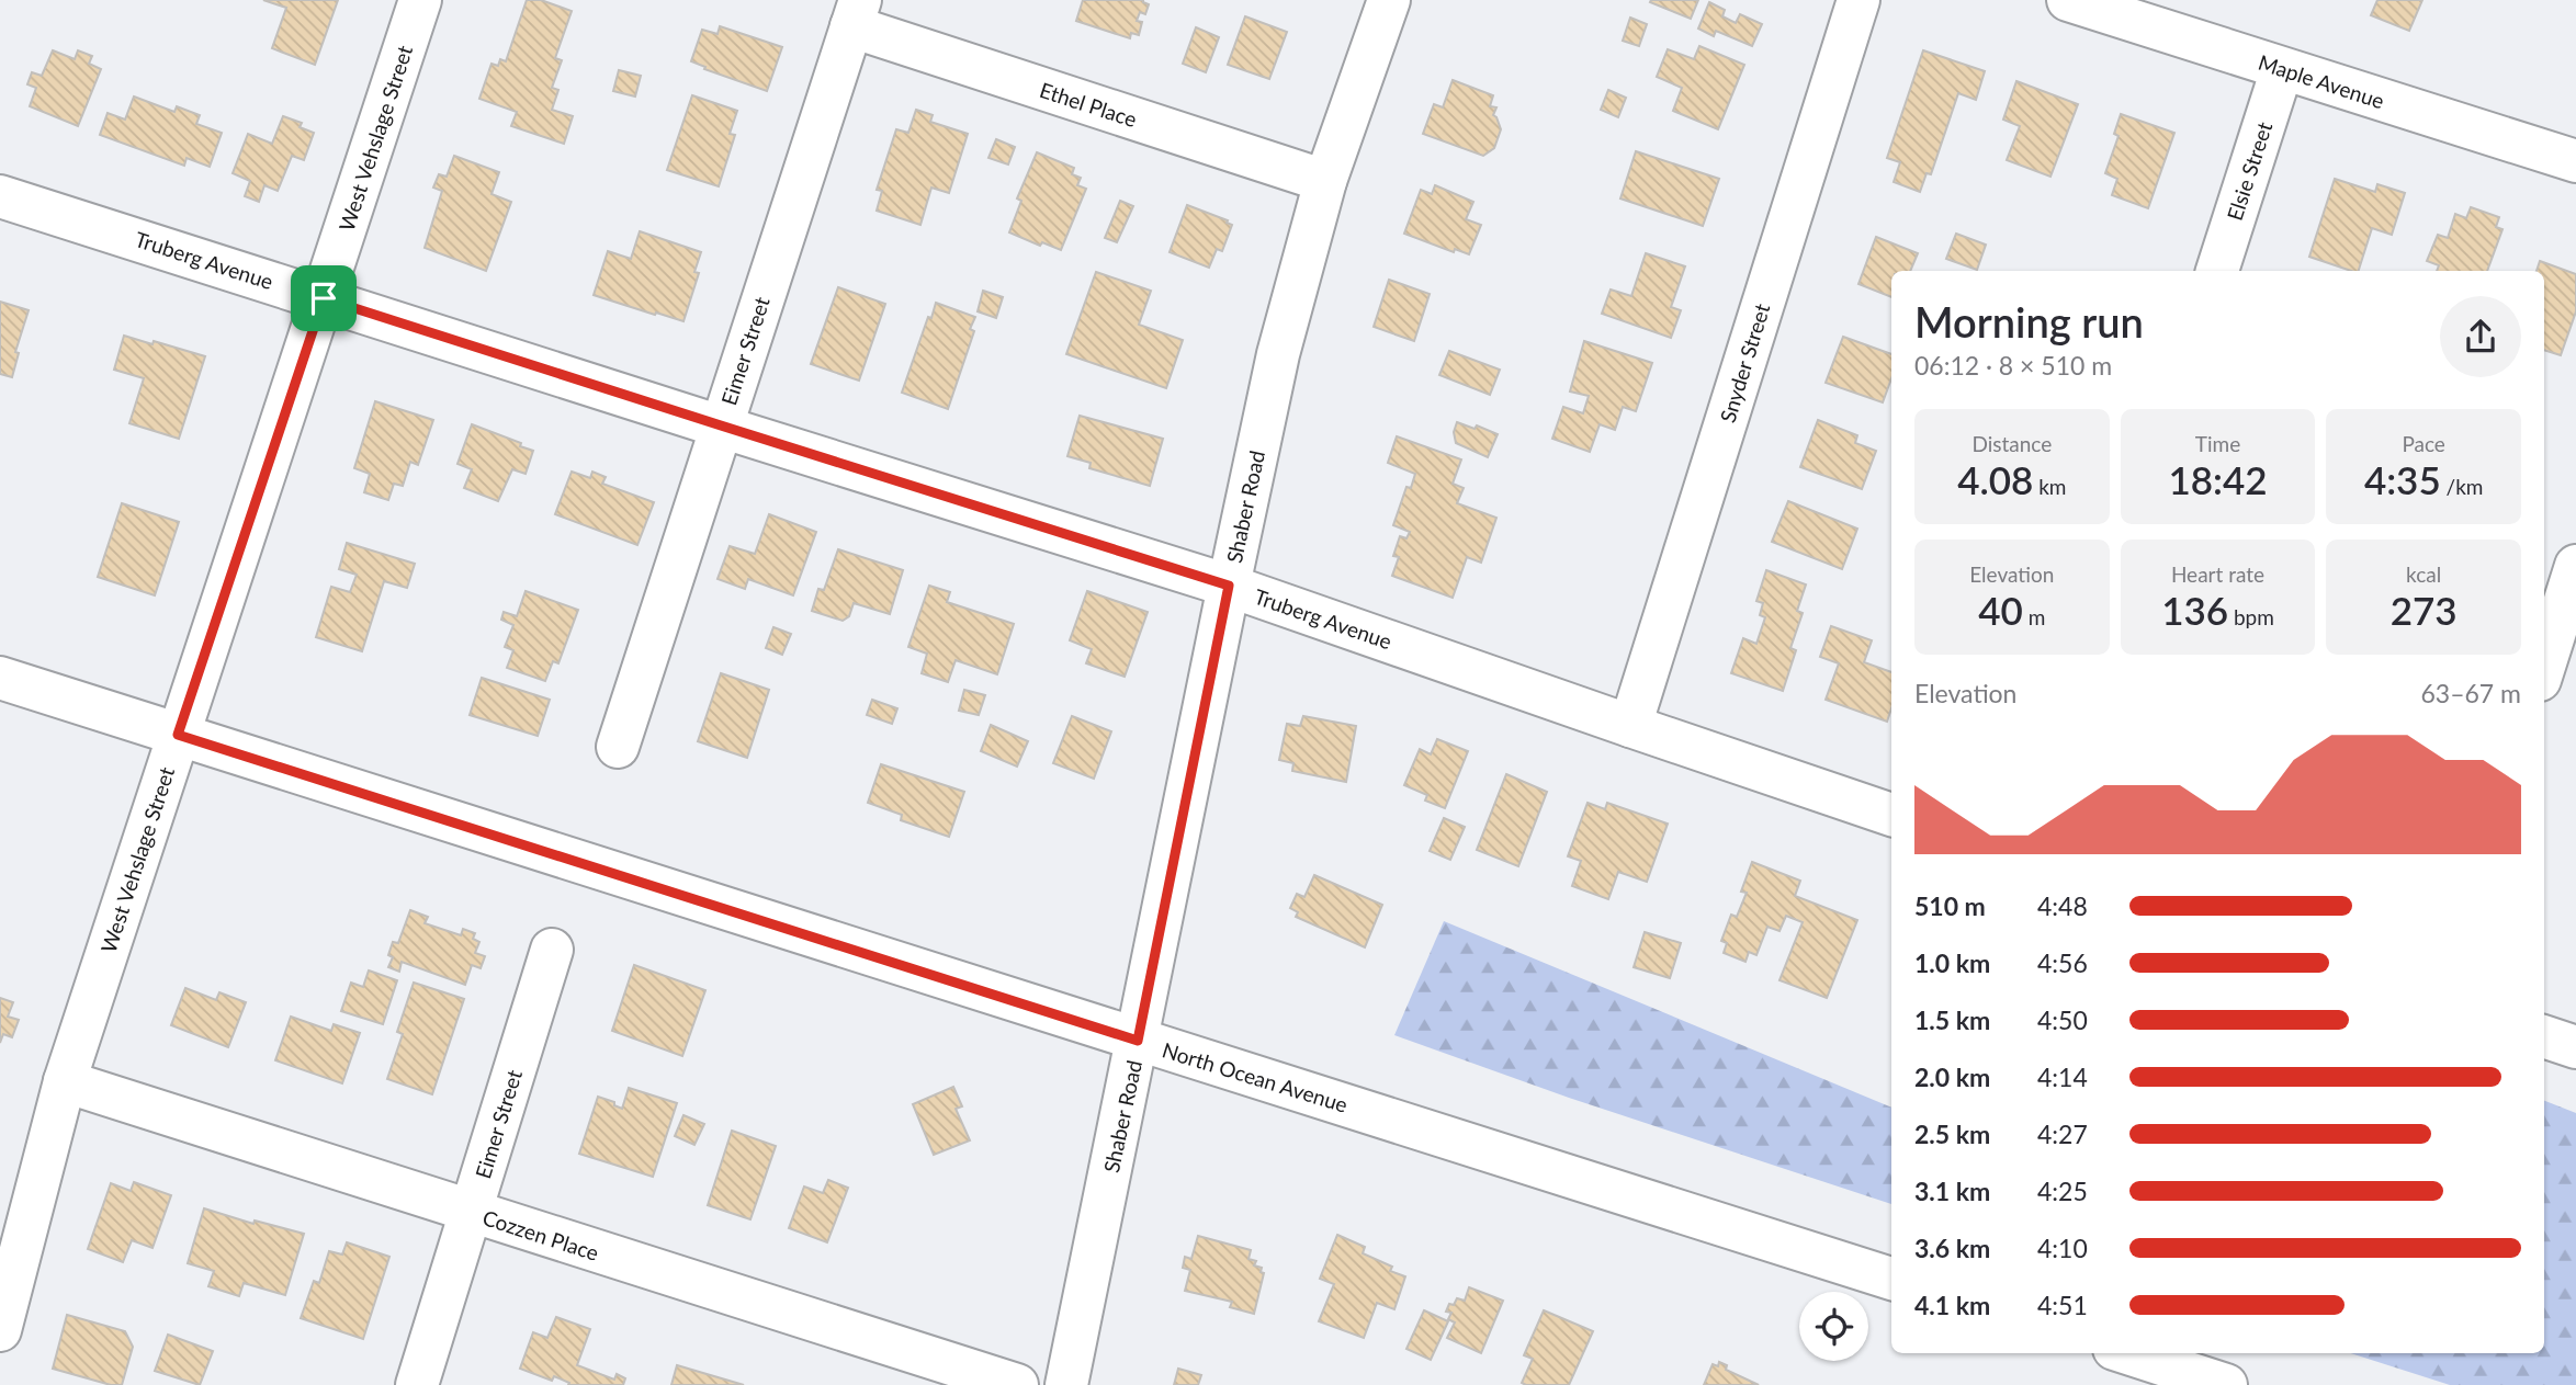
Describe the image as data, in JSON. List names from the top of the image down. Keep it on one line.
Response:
{"streets":{"street":["Maple Avenue","Ethel Place","West Vehslage Street","Elsie Street","Truberg Avenue","Eimer Street","Snyder Street","Shaber Road","North Ocean Avenue","Cozzen Place"]},"crossings":[["Maple Avenue","Elsie Street"],["Ethel Place","Eimer Street"],["Ethel Place","Shaber Road"],["West Vehslage Street","Truberg Avenue"],["West Vehslage Street","North Ocean Avenue"],["West Vehslage Street","Cozzen Place"],["Truberg Avenue","Eimer Street"],["Truberg Avenue","Snyder Street"],["Truberg Avenue","Shaber Road"],["Eimer Street","Cozzen Place"],["Shaber Road","North Ocean Avenue"]],"page":{"heading":["Morning run","06:12 · 8 × 510 m"],"stats":[["Distance","4.08 km"],["Time","18:42"],["Pace","4:35 /km"],["Elevation","40 m"],["Heart rate","136 bpm"],["kcal","273"]],"chart":["Elevation","63–67 m"],"list":[{"name":"510 m","note":"4:48"},{"name":"1.0 km","note":"4:56"},{"name":"1.5 km","note":"4:50"},{"name":"2.0 km","note":"4:14"},{"name":"2.5 km","note":"4:27"},{"name":"3.1 km","note":"4:25"},{"name":"3.6 km","note":"4:10"},{"name":"4.1 km","note":"4:51"}]}}
